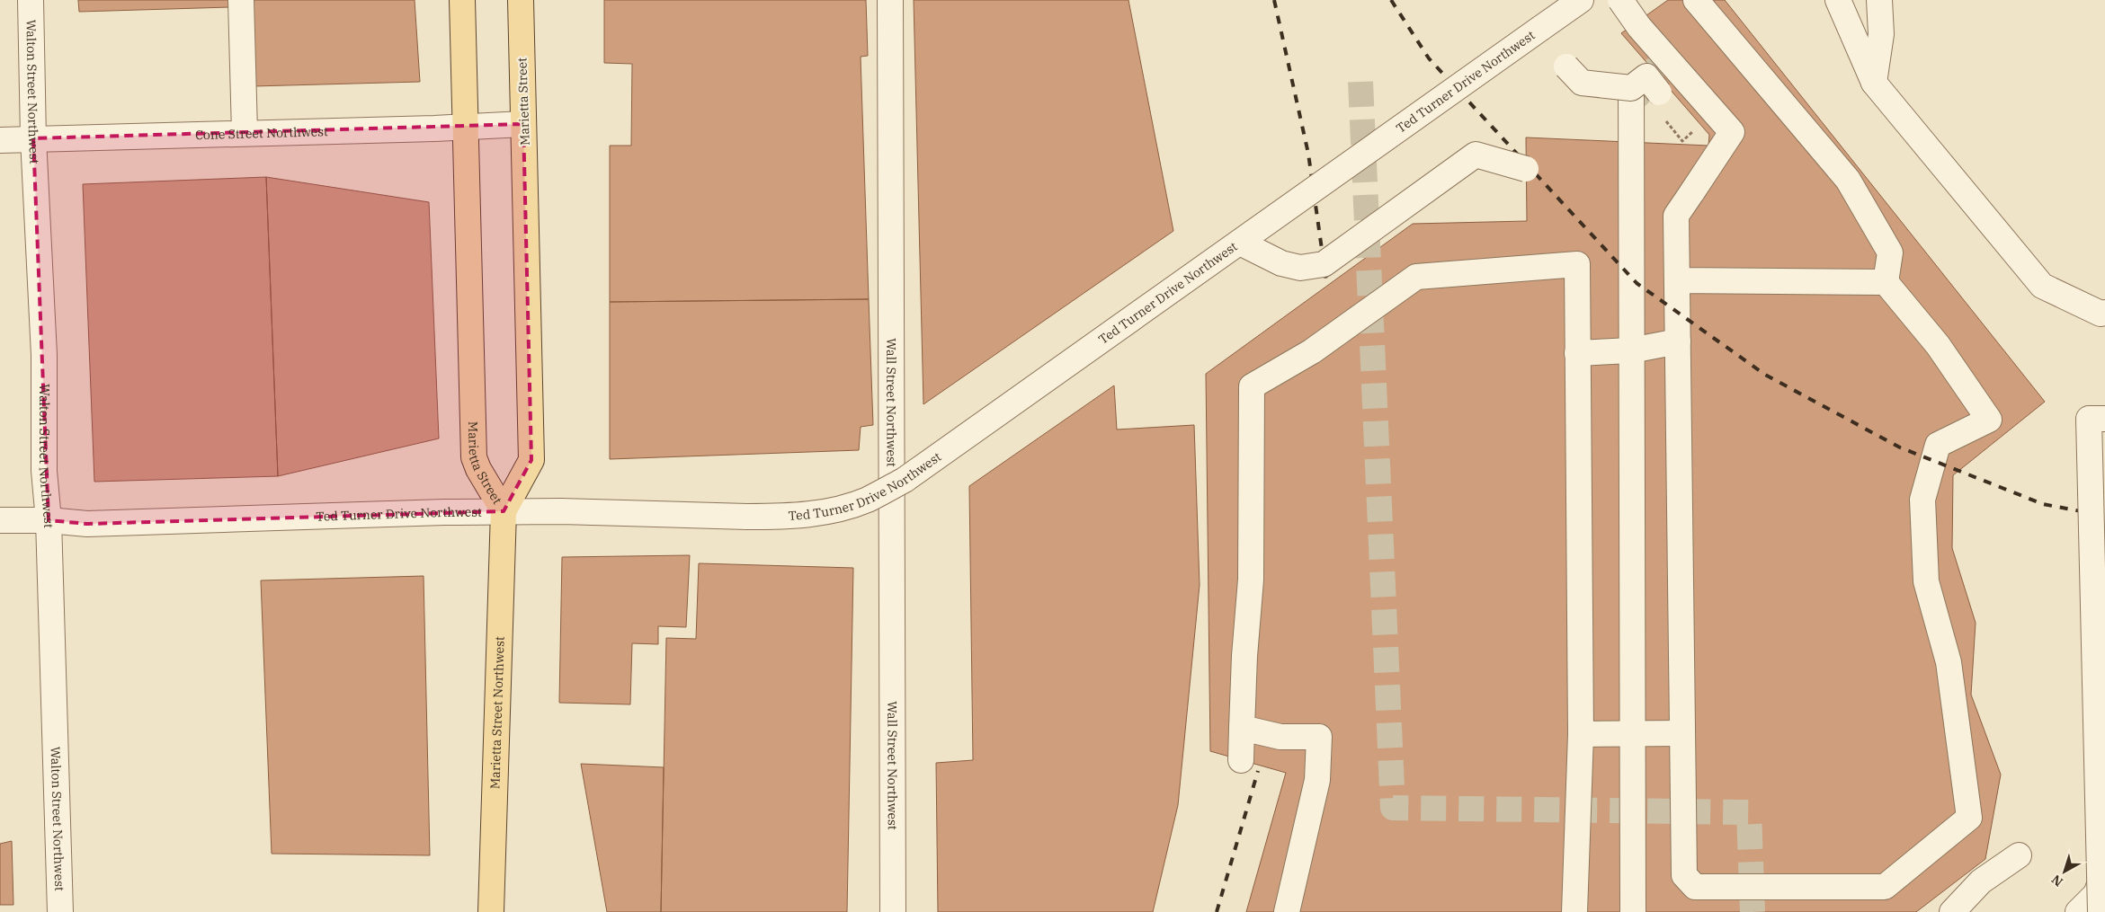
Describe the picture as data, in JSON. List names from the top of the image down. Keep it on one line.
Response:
{"streets":{"main road":["Marietta Street","Marietta Street Northwest"],"street":["Ted Turner Drive Northwest","Walton Street Northwest","Cone Street Northwest","Wall Street Northwest"]},"crossings":[["Ted Turner Drive Northwest","Walton Street Northwest"],["Ted Turner Drive Northwest","Marietta Street"],["Ted Turner Drive Northwest","Marietta Street Northwest"],["Walton Street Northwest","Cone Street Northwest"],["Marietta Street","Cone Street Northwest"],["Marietta Street","Marietta Street Northwest"]],"north":"bottom left"}
